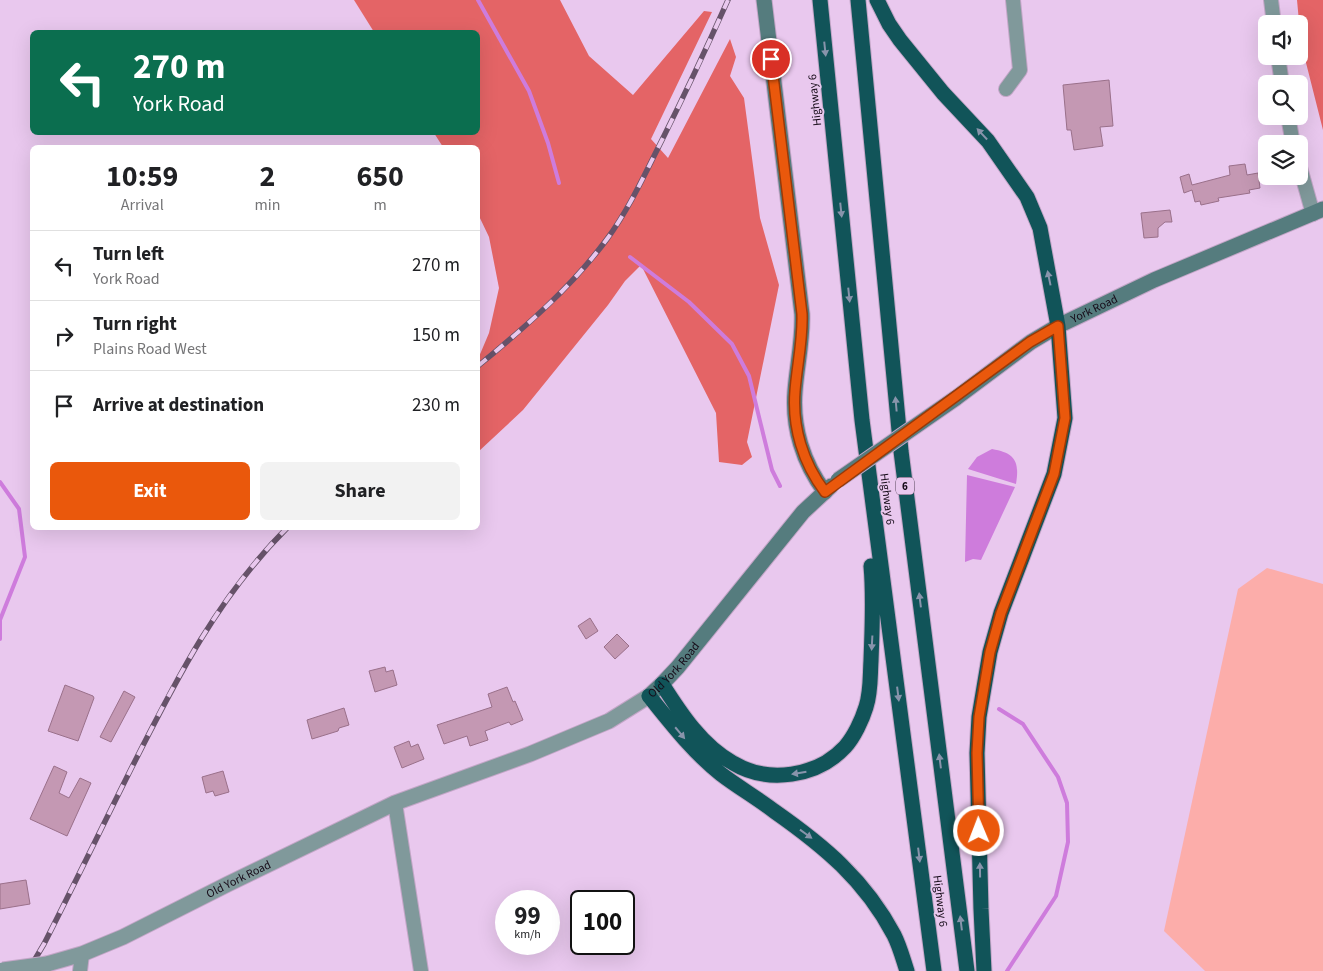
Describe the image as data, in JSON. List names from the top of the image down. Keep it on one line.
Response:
{"streets":{"highway":["Highway 6","6"],"main road":["York Road","Old York Road"]},"crossings":[["York Road","Old York Road"]],"page":{"turn":["270 m","York Road"],"eta":["10:59","Arrival","2","min","650","m"],"list":[{"name":"Turn left","note":"York Road","value":"270 m"},{"name":"Turn right","note":"Plains Road West","value":"150 m"},{"name":"Arrive at destination","value":"230 m"}],"buttons":["Exit","Share"],"speed":"99 km/h","limit":"100"}}
